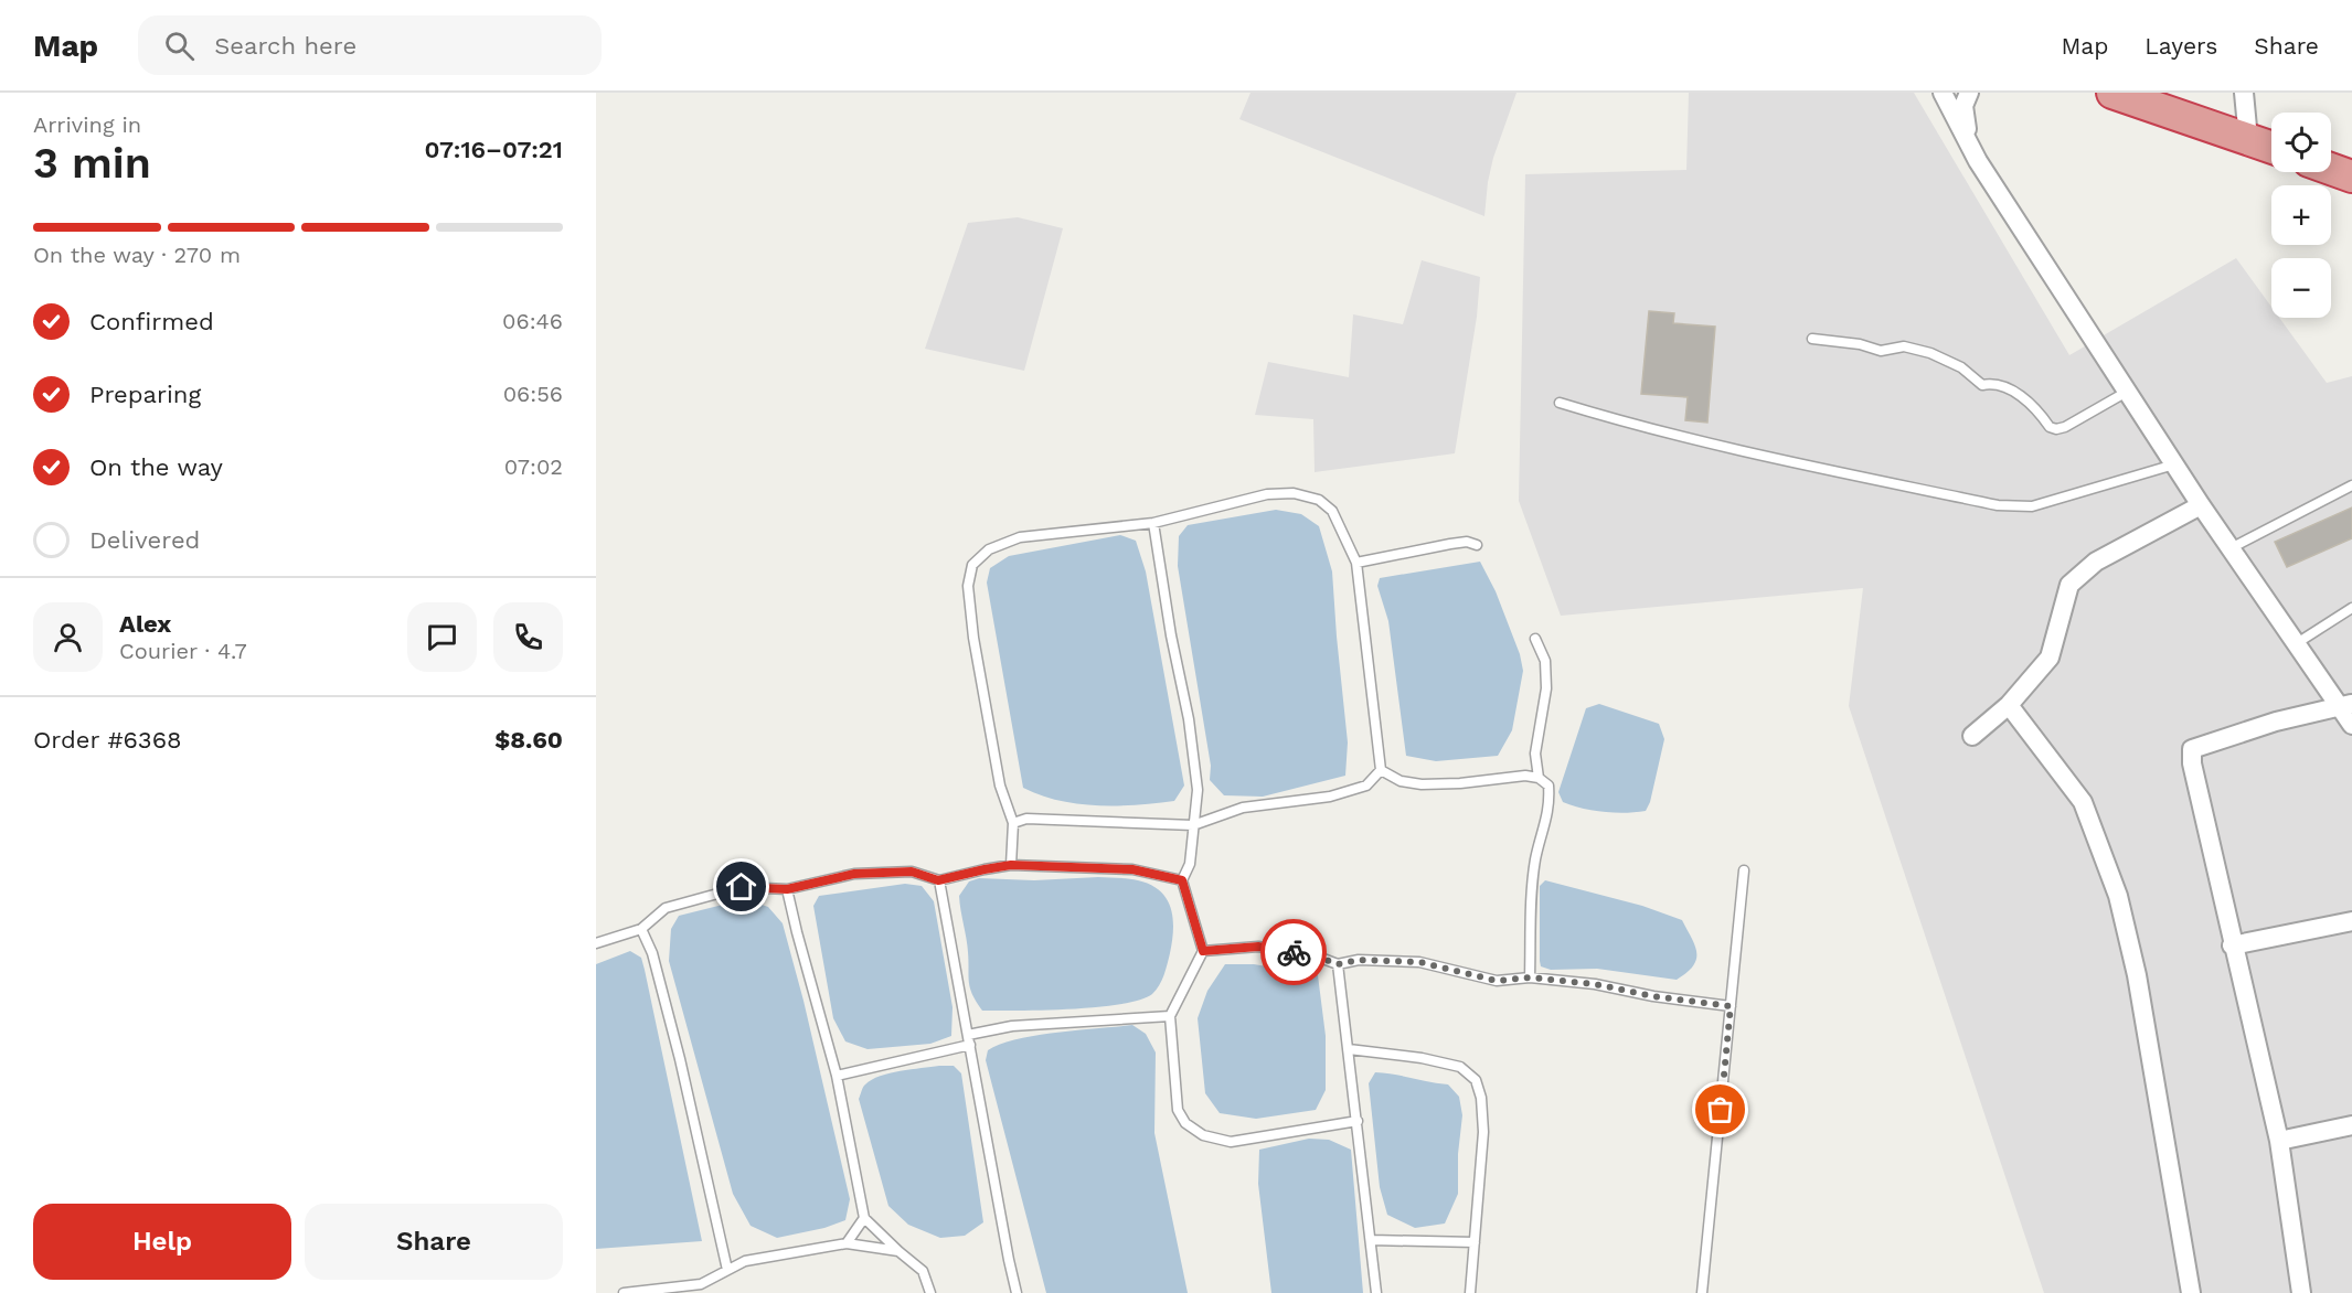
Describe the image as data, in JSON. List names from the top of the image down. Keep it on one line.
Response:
{"page":{"header":"Map","search":"Search here","nav":["Map","Layers","Share"],"heading":["3 min","Arriving in","07:16–07:21"],"panel":["Alex","Courier · 4.7","Order #6368","$8.60"],"map_buttons":["+","−"],"bar":"On the way · 270 m","list":[["Confirmed","06:46"],["Preparing","06:56"],["On the way","07:02"],"Delivered"],"buttons":["Help","Share"]}}
